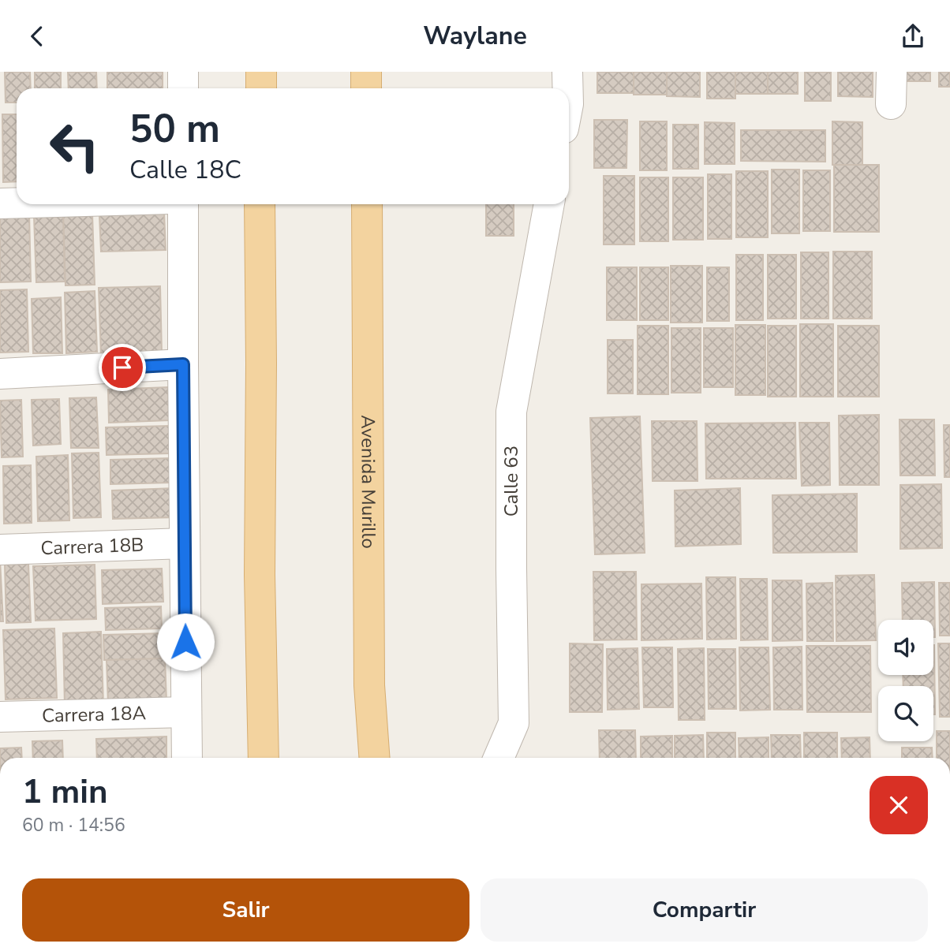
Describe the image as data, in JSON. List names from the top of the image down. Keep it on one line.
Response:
{"streets":{"main road":["Avenida Murillo"],"street":["Calle 63","Carrera 18B","Carrera 18A"]},"page":{"header":"Waylane","turn":["50 m","Calle 18C"],"heading":["1 min","60 m · 14:56"],"buttons":["Salir","Compartir"]}}
